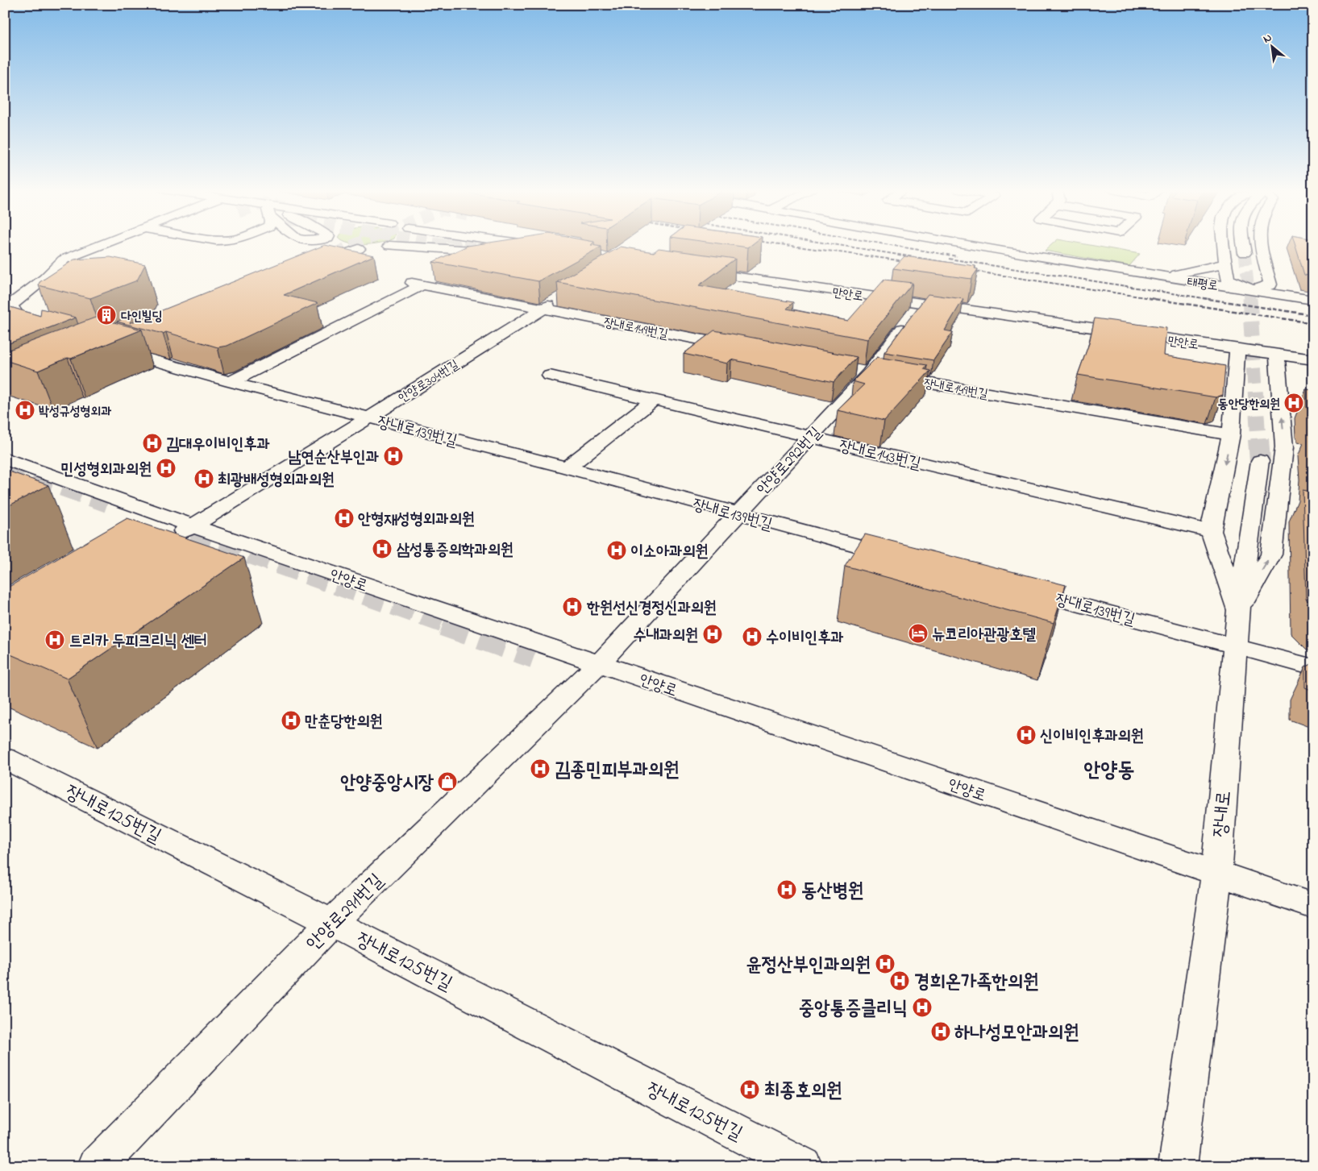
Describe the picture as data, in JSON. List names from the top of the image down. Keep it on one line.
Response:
{"streets":{"street":["태평로","만안로","장내로149번길","안양로304번길","장내로139번길","장내로143번길","안양로292번길","안양로","장내로125번길","장내로","안양로291번길"]},"crossings":[["만안로","안양로292번길"],["장내로149번길","안양로304번길"],["장내로149번길","안양로292번길"],["안양로304번길","장내로139번길"],["안양로304번길","안양로"],["장내로139번길","안양로292번길"],["장내로139번길","장내로"],["장내로143번길","안양로292번길"],["안양로292번길","안양로"],["안양로292번길","안양로291번길"],["안양로","장내로"],["안양로","안양로291번길"],["장내로125번길","안양로291번길"]],"districts":["안양동"],"places":{"building":["다인빌딩"],"hospital":["동안당한의원","박성규성형외과","김대우이비인후과","남연순산부인과","민성형외과의원","최광배성형외과의원","안형재성형외과의원","삼성통증의학과의원","이소아과의원","한원선신경정신과의원","수내과의원","수이비인후과","트리카 두피크리닉 센터","만춘당한의원","신이비인후과의원","김종민피부과의원","동산병원","윤정산부인과의원","경희온가족한의원","중앙통증클리닉","하나성모안과의원","최종호의원"],"hotel":["뉴코리아관광호텔"],"shop":["안양중앙시장"]},"north":"top left"}
